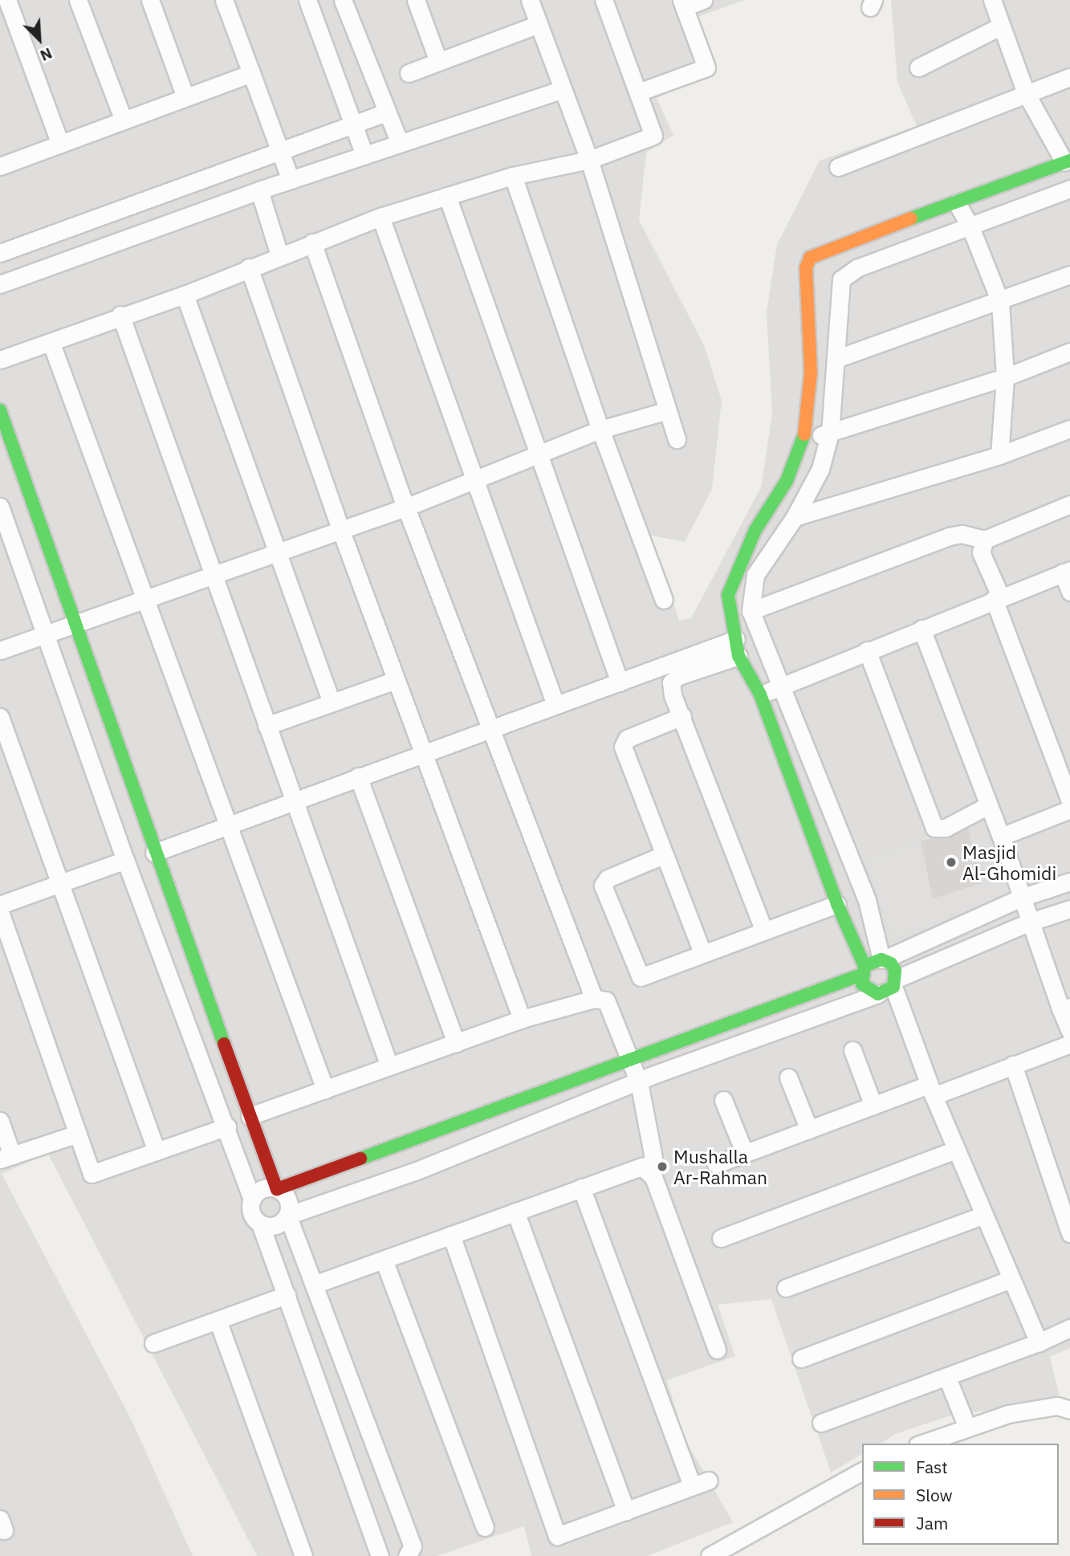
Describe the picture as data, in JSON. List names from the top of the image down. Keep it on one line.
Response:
{"places":["Masjid Al-Ghomidi","Mushalla Ar-Rahman"],"legend":["Fast","Slow","Jam"],"north":"bottom right"}
